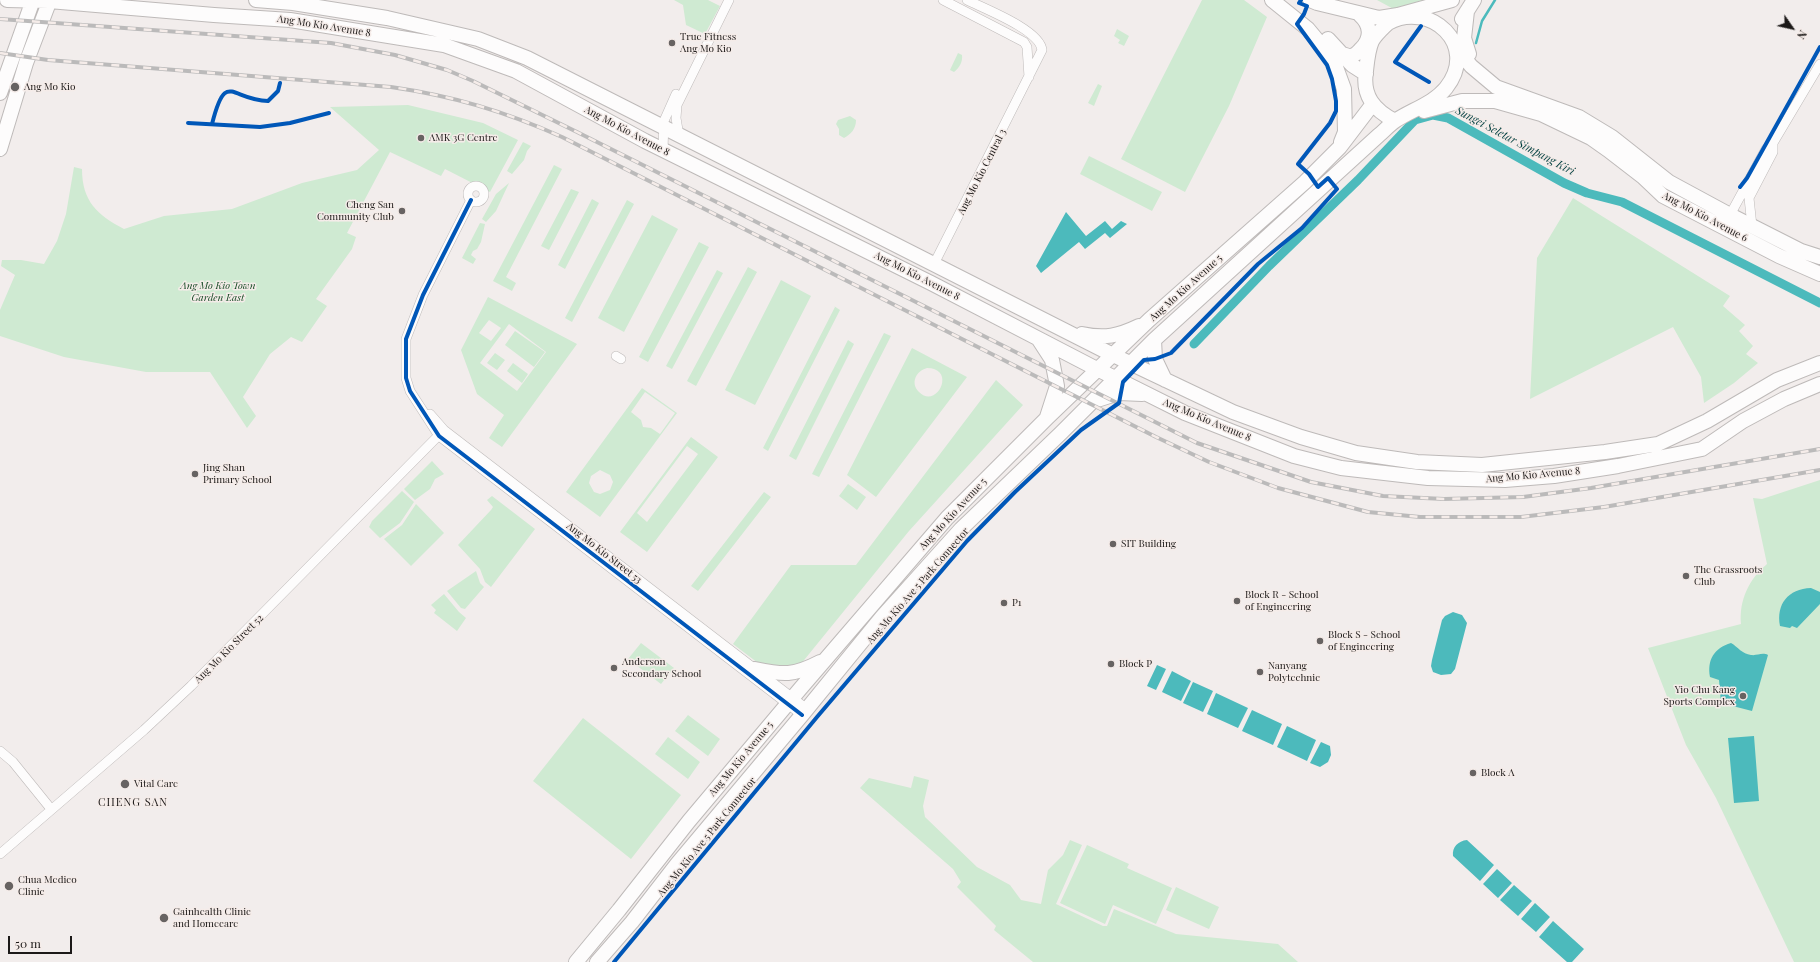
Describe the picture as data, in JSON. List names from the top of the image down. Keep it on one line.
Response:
{"streets":{"main road":["Ang Mo Kio Avenue 8","Ang Mo Kio Avenue 6","Ang Mo Kio Avenue 5"],"street":["Ang Mo Kio Central 3","Ang Mo Kio Street 53","Ang Mo Kio Street 52"],"cycle path":["Ang Mo Kio Ave 5 Park Connector"]},"crossings":[["Ang Mo Kio Avenue 8","Ang Mo Kio Central 3"],["Ang Mo Kio Avenue 8","Ang Mo Kio Avenue 5"],["Ang Mo Kio Avenue 6","Ang Mo Kio Avenue 5"],["Ang Mo Kio Avenue 5","Ang Mo Kio Street 53"],["Ang Mo Kio Street 53","Ang Mo Kio Street 52"]],"districts":["CHENG SAN"],"water":["Sungei Seletar Simpang Kiri"],"parks":["Ang Mo Kio Town Garden East"],"places":["True Fitness Ang Mo Kio","Ang Mo Kio","AMK 3G Centre","Cheng San Community Club","Jing Shan Primary School","SIT Building","The Grassroots Club","Block R - School of Engineering","P1","Block S - School of Engineering","Block P","Anderson Secondary School","Nanyang Polytechnic","Yio Chu Kang Sports Complex","Block A","Vital Care","Chua Medico Clinic","Gainhealth Clinic and Homecare"],"scale_bar":"50 m","north":"bottom right"}
